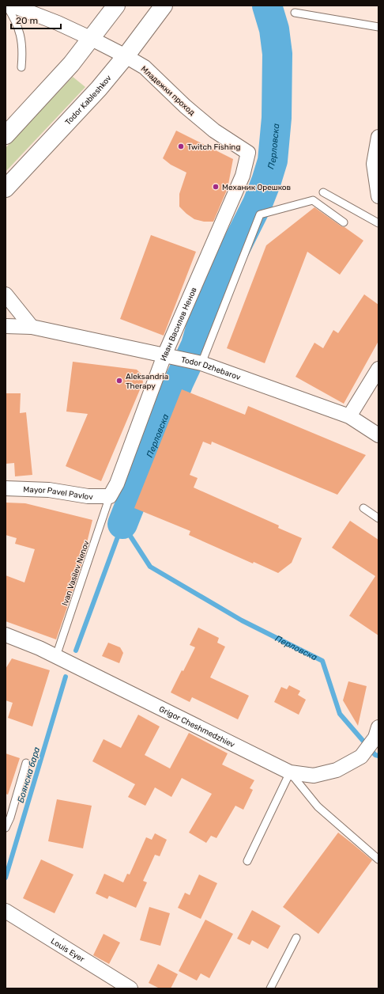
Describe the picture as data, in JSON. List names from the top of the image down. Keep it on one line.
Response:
{"streets":{"main road":["Todor Kableshkov"],"street":["Младежки проход","Иван Василев Ненов","Todor Dzhebarov","Mayor Pavel Pavlov","Grigor Cheshmedzhiev","Louis Eyer"],"lane":["Ivan Vasilev Nenov"]},"crossings":[["Младежки проход","Todor Kableshkov"],["Младежки проход","Иван Василев Ненов"],["Иван Василев Ненов","Todor Dzhebarov"],["Иван Василев Ненов","Mayor Pavel Pavlov"],["Иван Василев Ненов","Ivan Vasilev Nenov"],["Mayor Pavel Pavlov","Ivan Vasilev Nenov"],["Ivan Vasilev Nenov","Grigor Cheshmedzhiev"]],"water":["Перловска","Боянска бара"],"places":["Twitch Fishing","Механик Орешков","Aleksandria Therapy"],"scale_bar":"20 m"}
